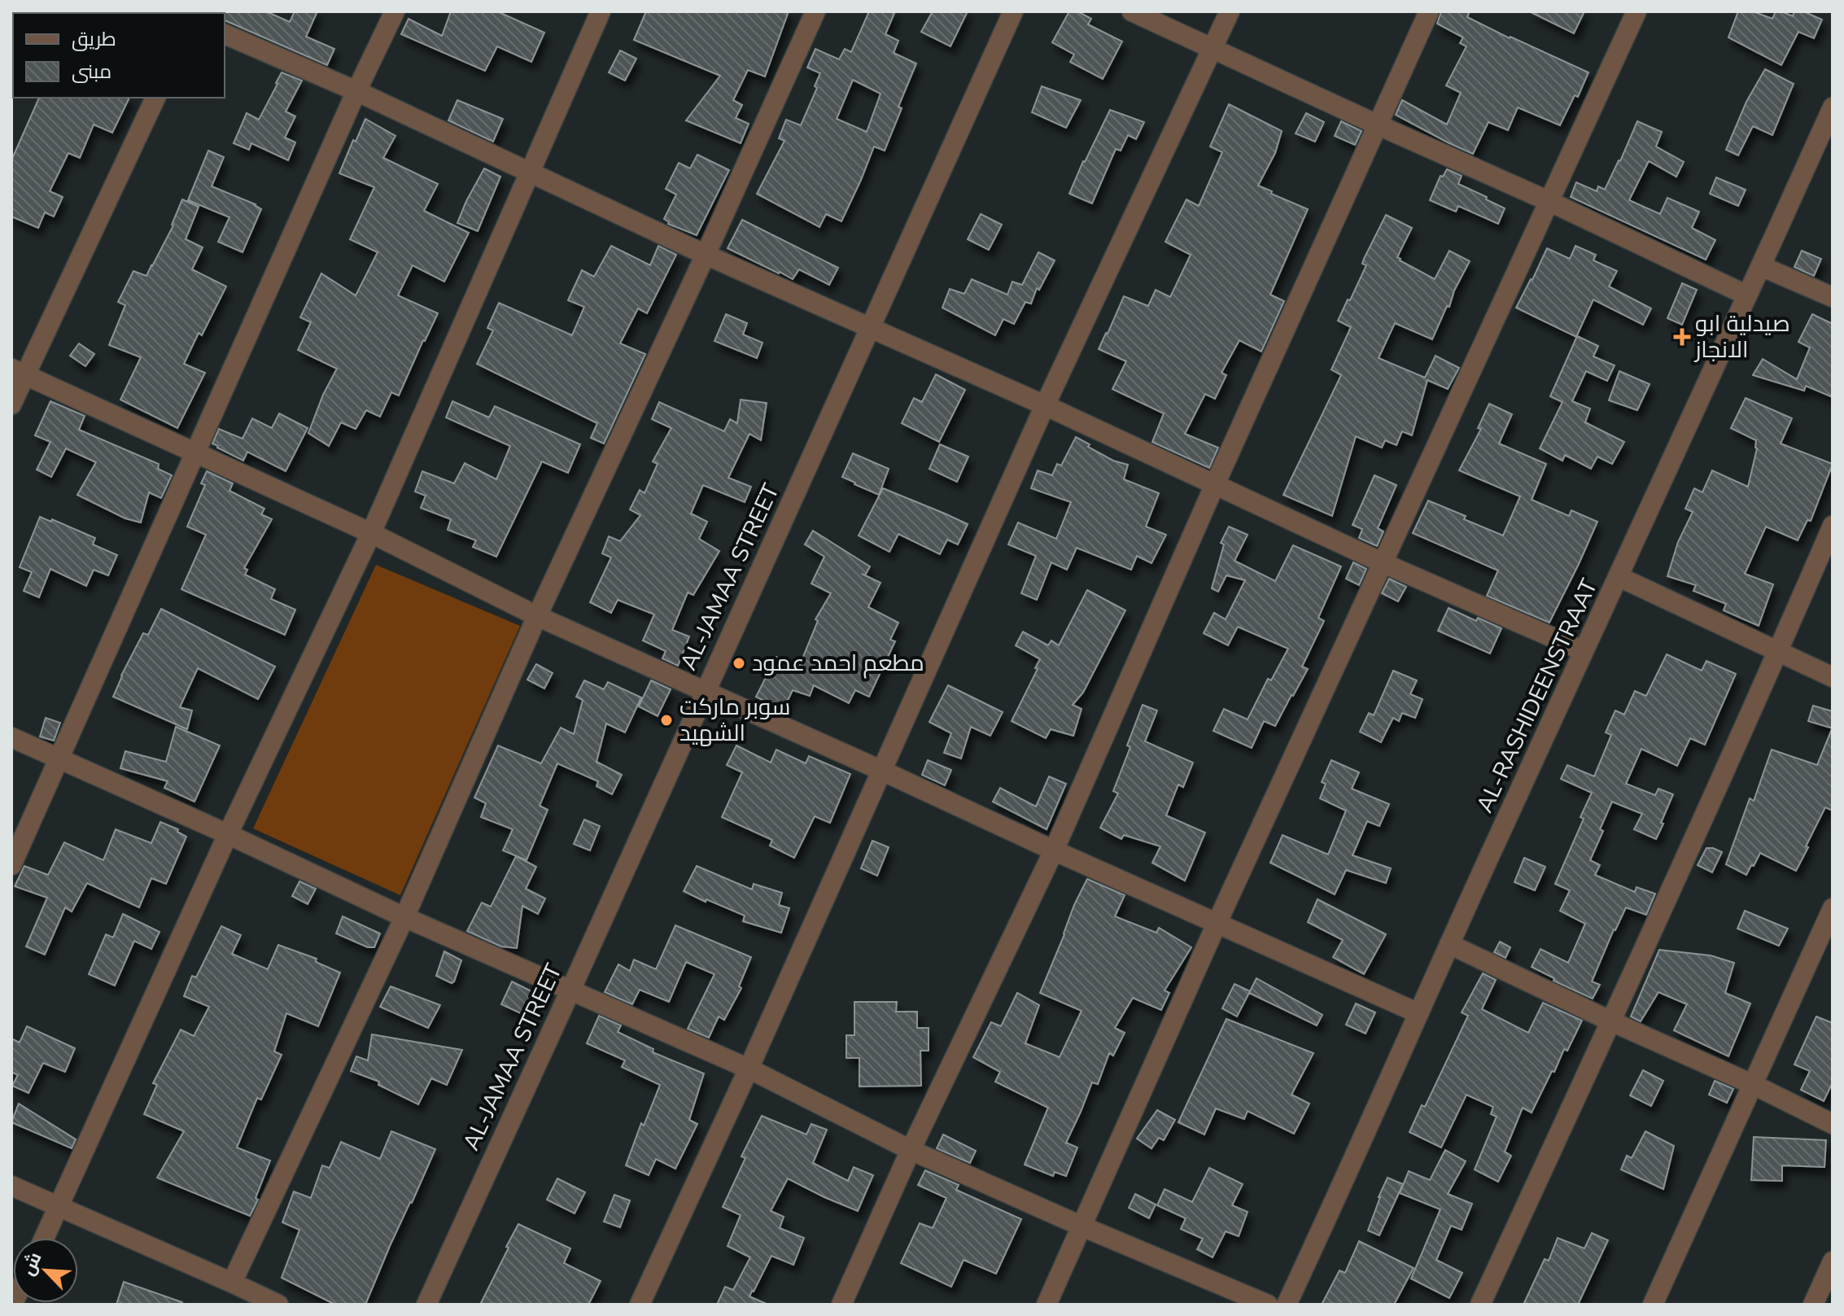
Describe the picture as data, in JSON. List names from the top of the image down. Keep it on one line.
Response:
{"streets":{"street":["AL-JAMAA STREET","AL-RASHIDEENSTRAAT"]},"places":{"health":["صيدلية ابو الانجاز"],"other":["مطعم احمد عمود","سوبر ماركت الشهيد"]},"legend":["طريق","مبنى"],"north":"top left"}
